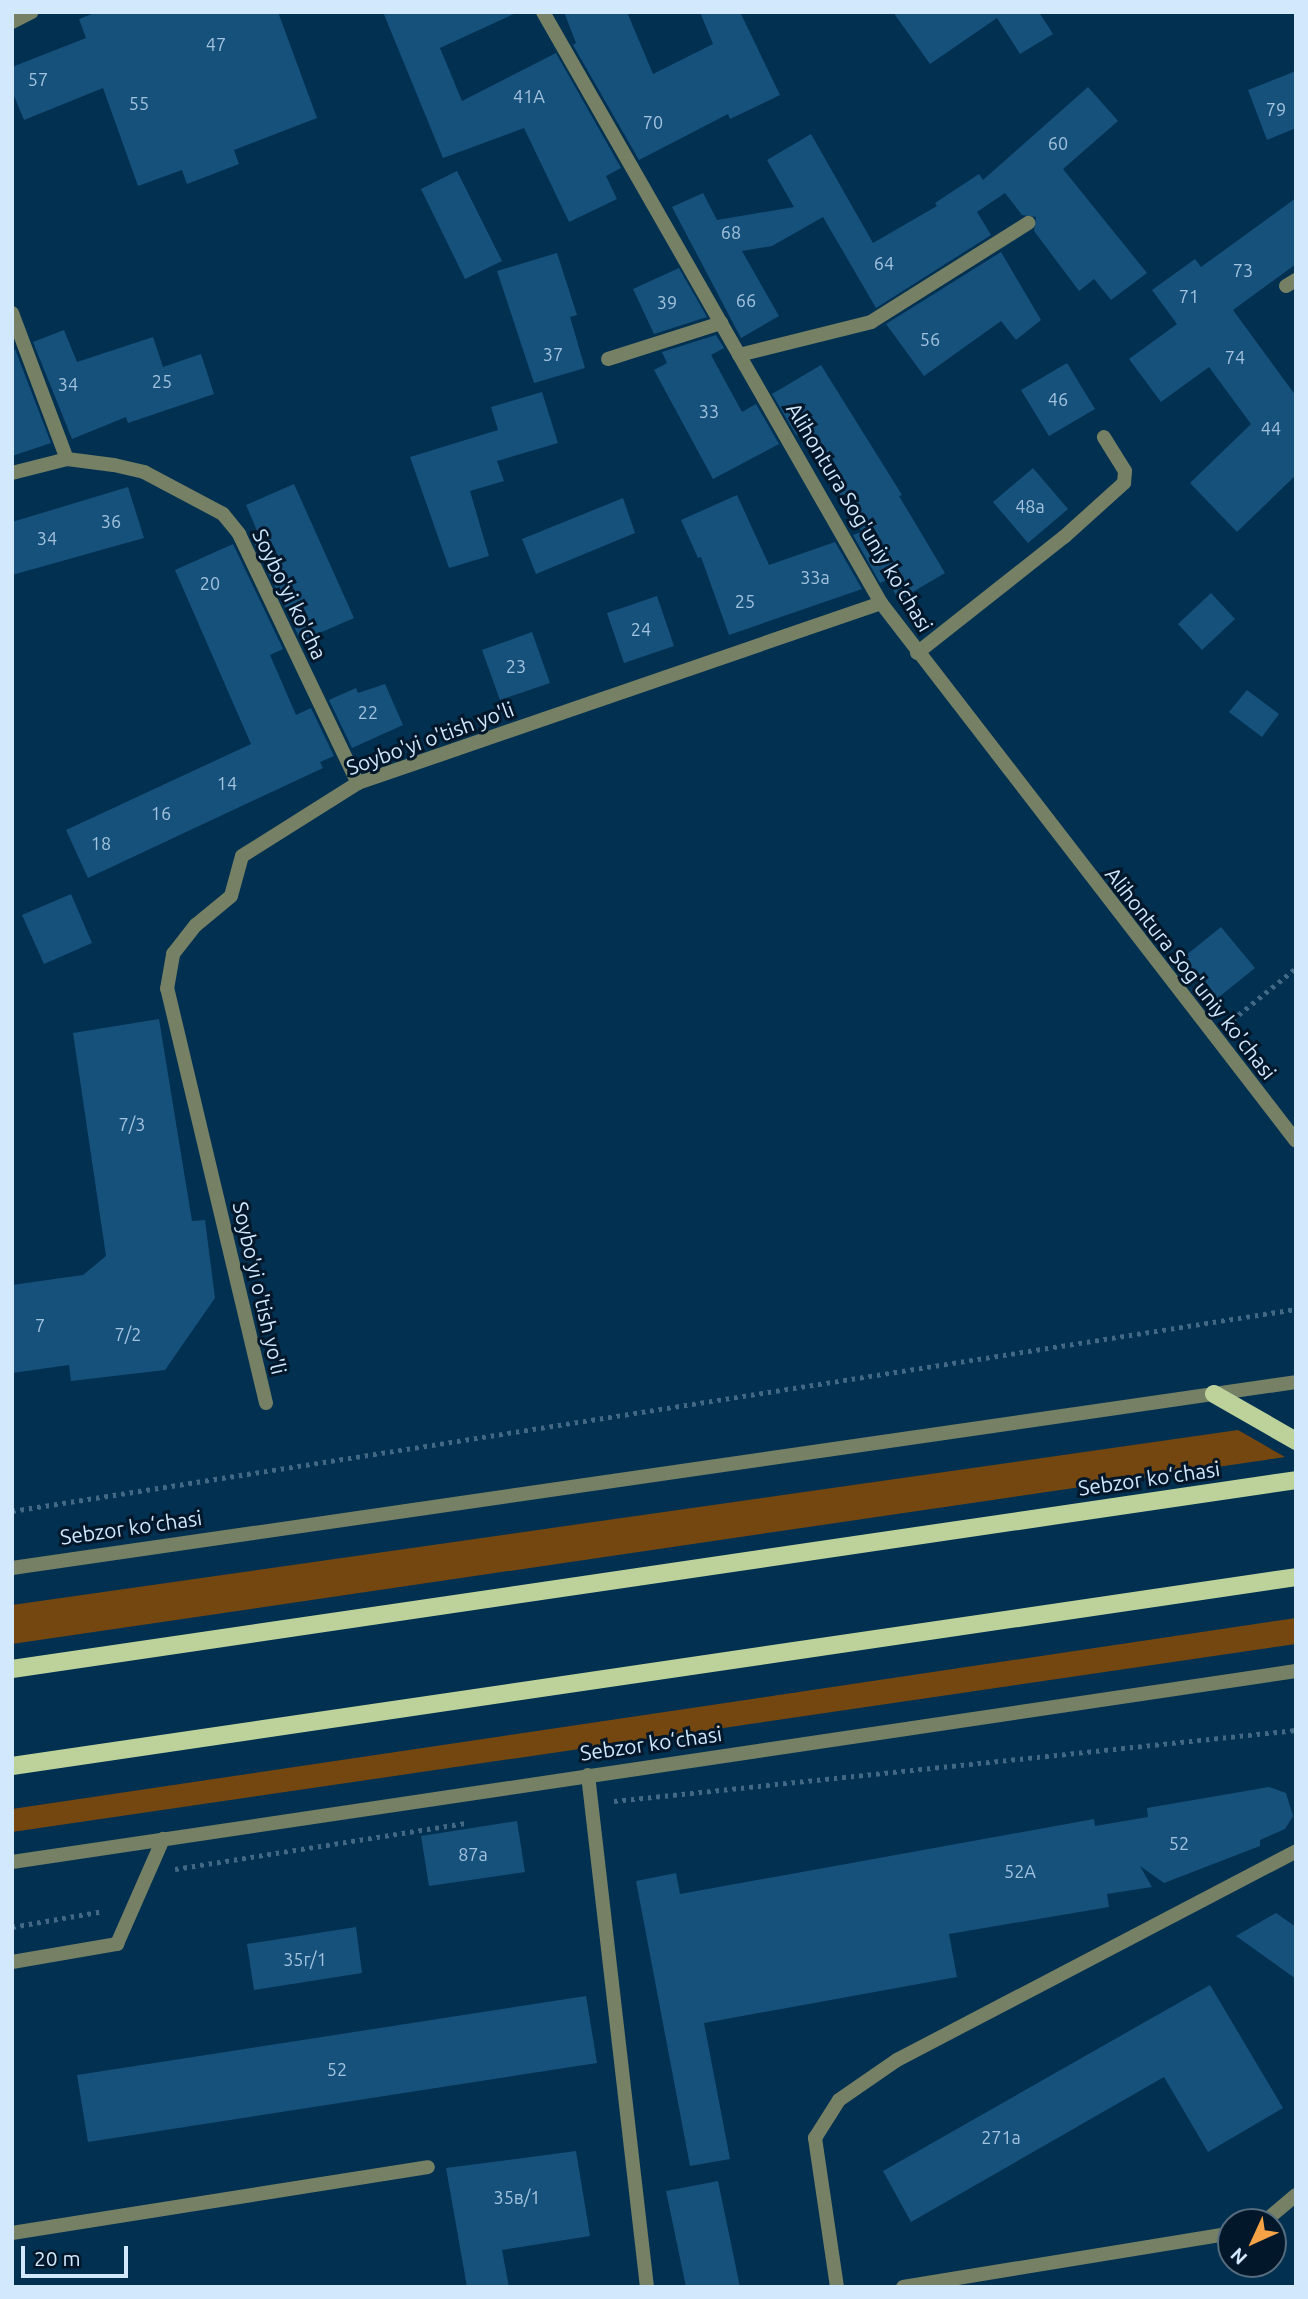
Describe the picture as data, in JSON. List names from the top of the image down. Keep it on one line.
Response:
{"streets":{"main road":["Sebzor ko‘chasi"],"street":["Alihontura Sog'uniy ko'chasi","Soybo'yi ko'cha","Soybo'yi o'tish yo'li"]},"crossings":[["Alihontura Sog'uniy ko'chasi","Soybo'yi o'tish yo'li"],["Soybo'yi ko'cha","Soybo'yi o'tish yo'li"]],"house_numbers":["47","57","41А","55","79","70","60","68","64","73","71","66","39","56","37","74","25","34","46","33","44","48a","36","34","33a","20","25","24","23","22","14","16","18","7/3","7","7/2","52","87a","52А","35г/1","52","271a","35в/1"],"scale_bar":"20 m","north":"bottom left"}
